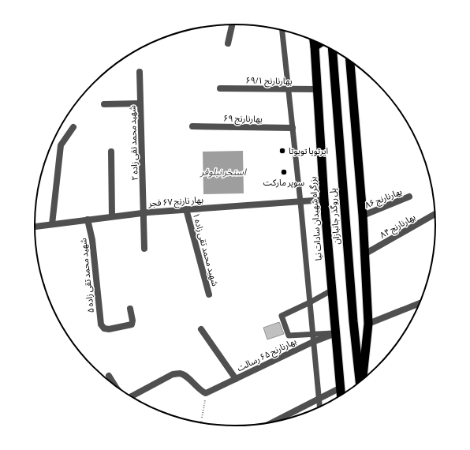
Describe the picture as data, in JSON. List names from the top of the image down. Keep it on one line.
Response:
{"streets":{"highway":["پل روگذر جانبازان","بزرگراه شهیدان سادات نیا"],"street":["بهارنارنج ۶۹/۱","بهارنارنج ۶۹","شهید محمد تقی زاده ۲","بهارنارنج ۸۶","بهار نارنج ۶۷ فجر","بهارنارنج ۸۴","شهید محمد تقی زاده ۱","شهید محمد تقی زاده ۵","بهارنارنج ۶۵ رسالت"]},"crossings":[["بهارنارنج ۶۹/۱","بزرگراه شهیدان سادات نیا"],["شهید محمد تقی زاده ۲","بهار نارنج ۶۷ فجر"],["بهار نارنج ۶۷ فجر","بزرگراه شهیدان سادات نیا"],["بهار نارنج ۶۷ فجر","شهید محمد تقی زاده ۱"],["بهار نارنج ۶۷ فجر","شهید محمد تقی زاده ۵"],["بزرگراه شهیدان سادات نیا","بهارنارنج ۶۵ رسالت"]],"water":["استخر نبلوفر"],"places":["ایرتویا تویوتا","سوپر مارکت"]}
